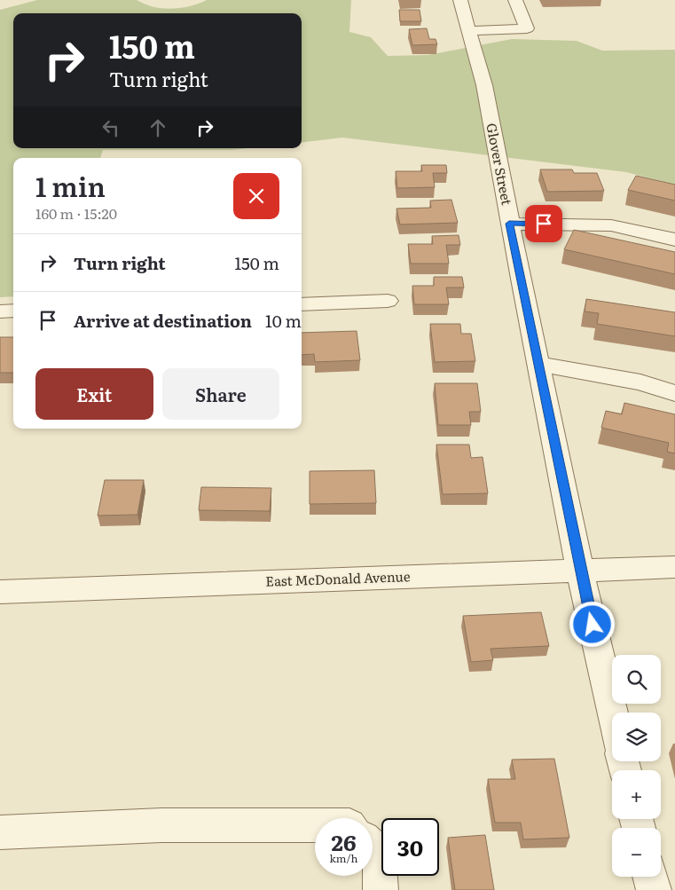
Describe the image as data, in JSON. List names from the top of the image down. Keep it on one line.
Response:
{"streets":{"street":["Glover Street","East McDonald Avenue"]},"crossings":[["Glover Street","East McDonald Avenue"]],"page":{"turn":["150 m","Turn right"],"heading":["1 min","160 m · 15:20"],"list":[{"name":"Turn right","value":"150 m"},{"name":"Arrive at destination","value":"10 m"}],"buttons":["Exit","Share"],"map_buttons":["+","−"],"speed":"26 km/h","limit":"30"}}
